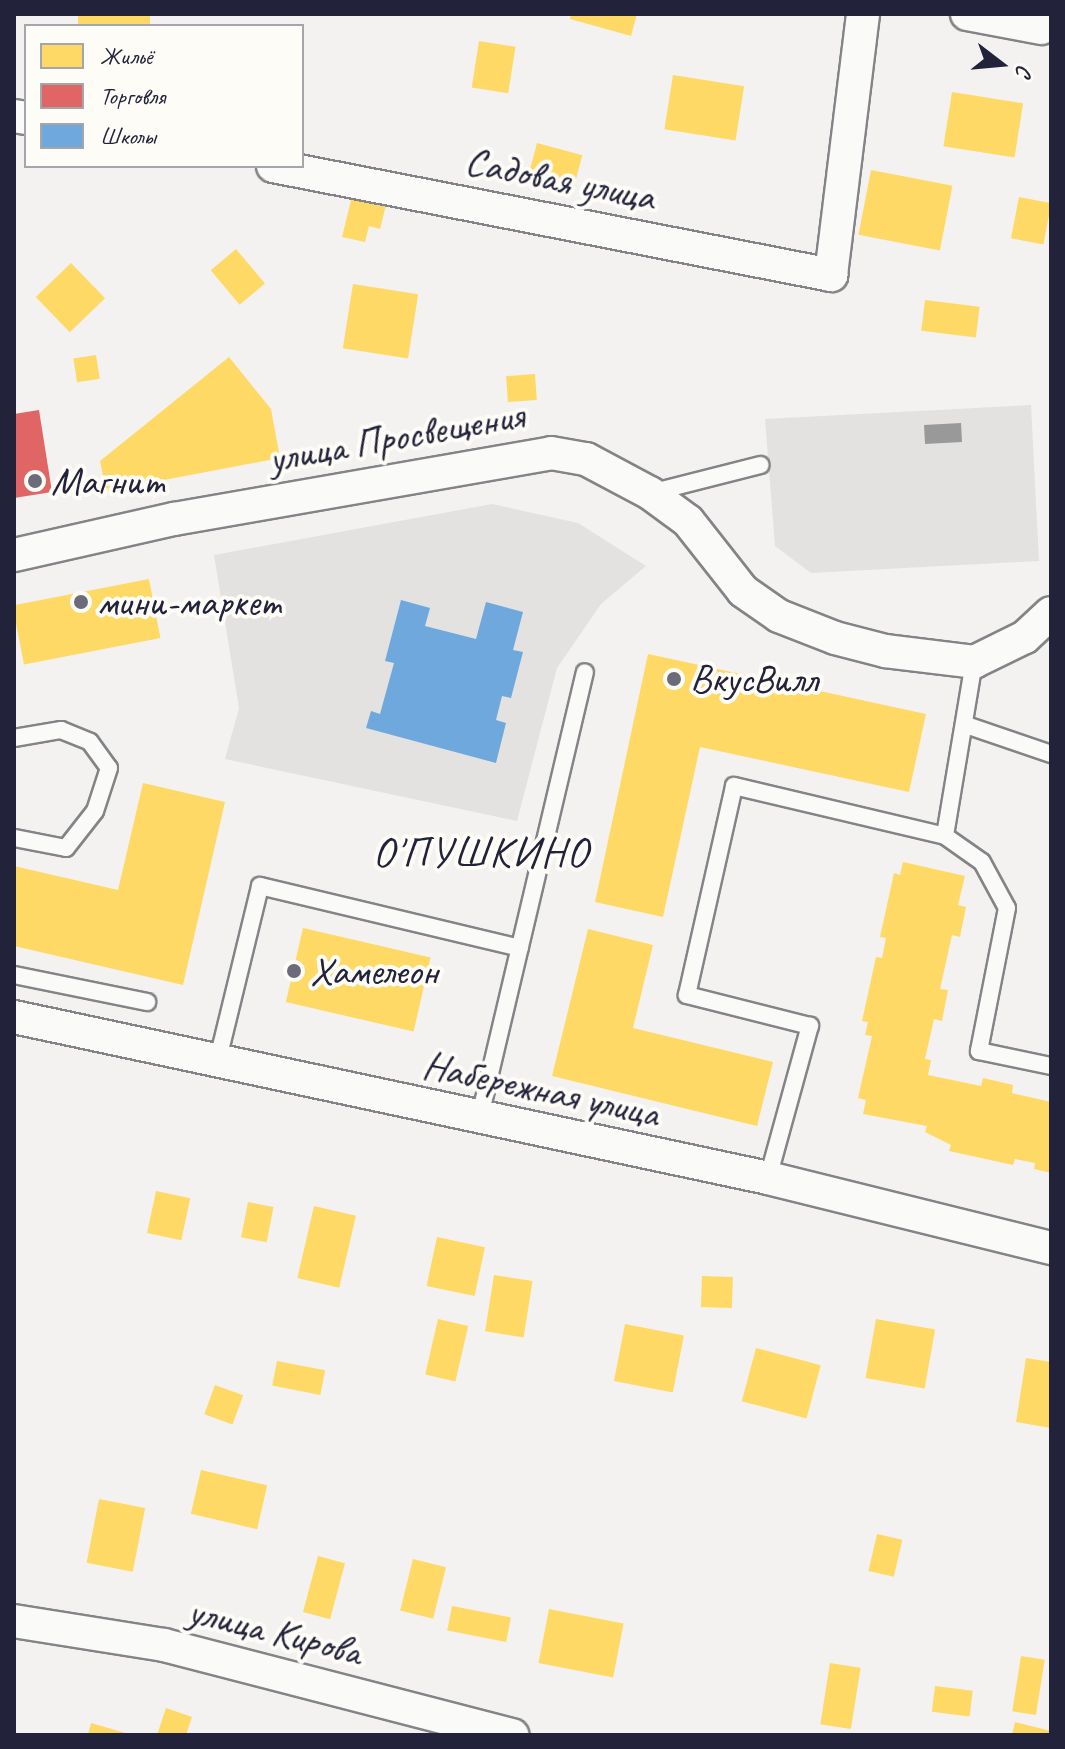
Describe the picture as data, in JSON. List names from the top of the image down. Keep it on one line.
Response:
{"streets":{"street":["Садовая улица","улица Просвещения","Набережная улица","улица Кирова"]},"districts":["О'ПУШКИНО"],"places":["Магнит","мини-маркет","ВкусВилл","Хамелеон"],"legend":["Жильё","Торговля","Школы"],"north":"right"}
